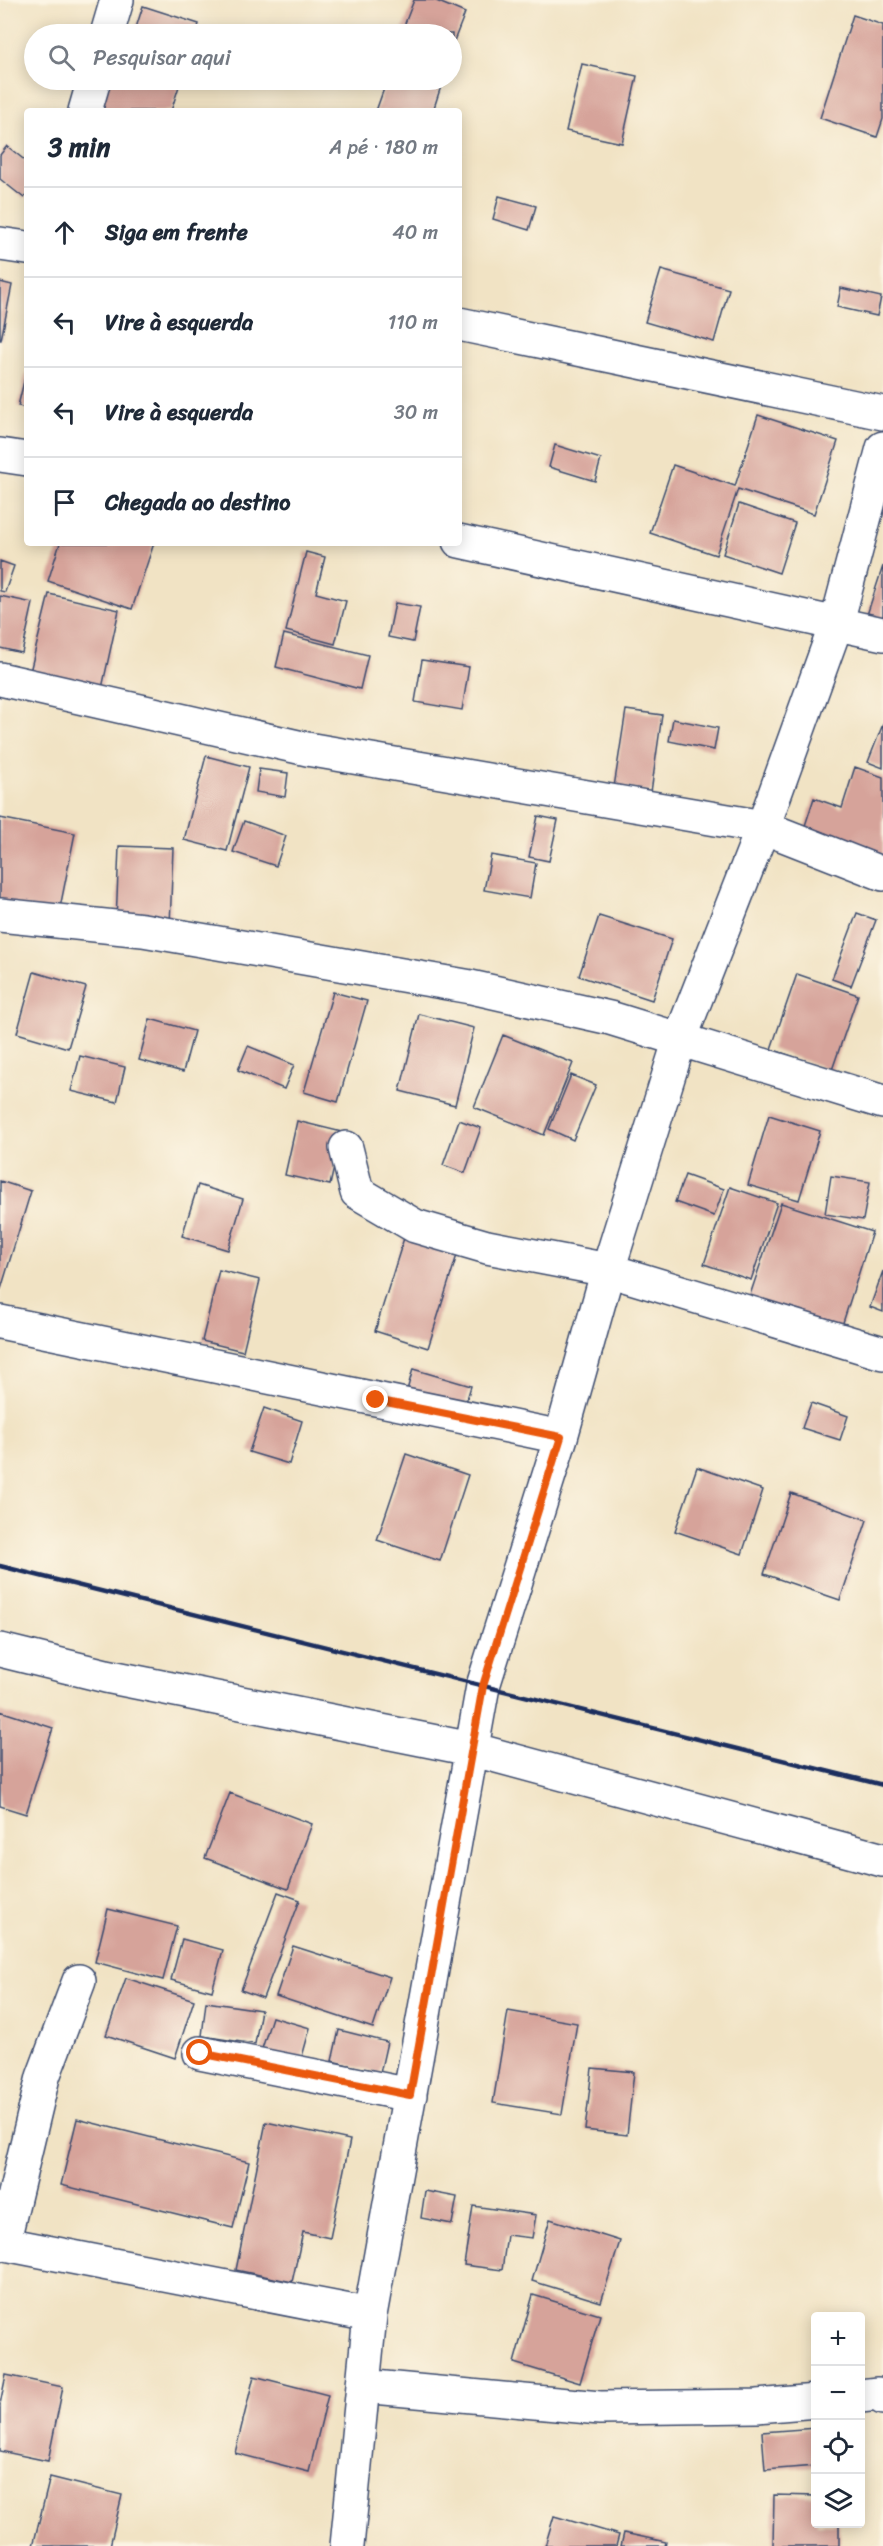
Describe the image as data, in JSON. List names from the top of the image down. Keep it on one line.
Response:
{"page":{"search":"Pesquisar aqui","heading":["3 min","A pé · 180 m"],"list":[["Siga em frente","40 m"],["Vire à esquerda","110 m"],["Vire à esquerda","30 m"],"Chegada ao destino"],"map_buttons":["+","−"]}}
